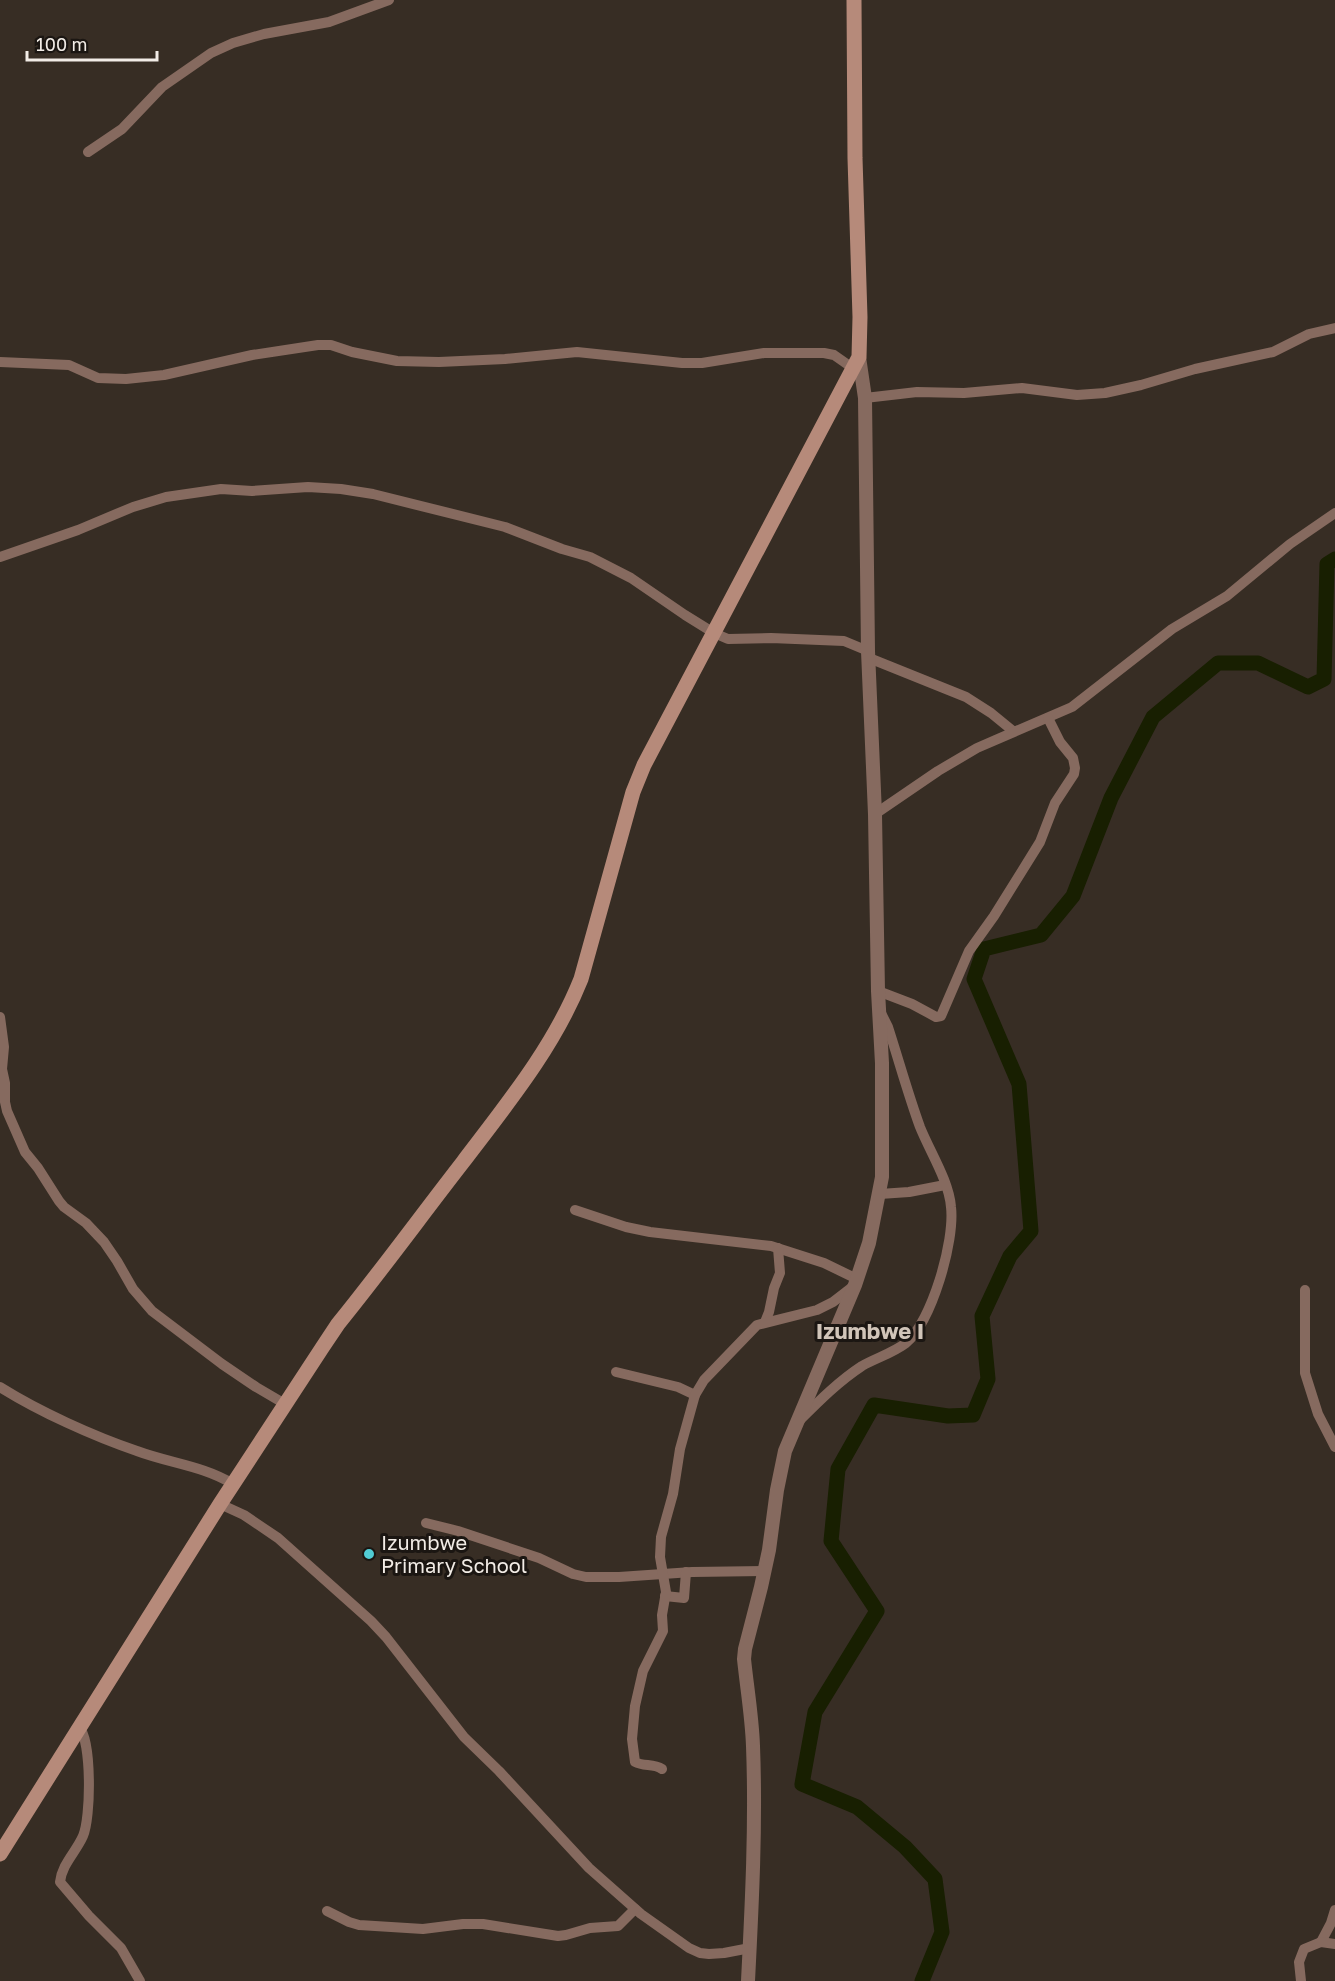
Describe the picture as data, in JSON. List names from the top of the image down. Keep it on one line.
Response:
{"districts":["Izumbwe I"],"places":["Izumbwe Primary School"],"scale_bar":"100 m"}
